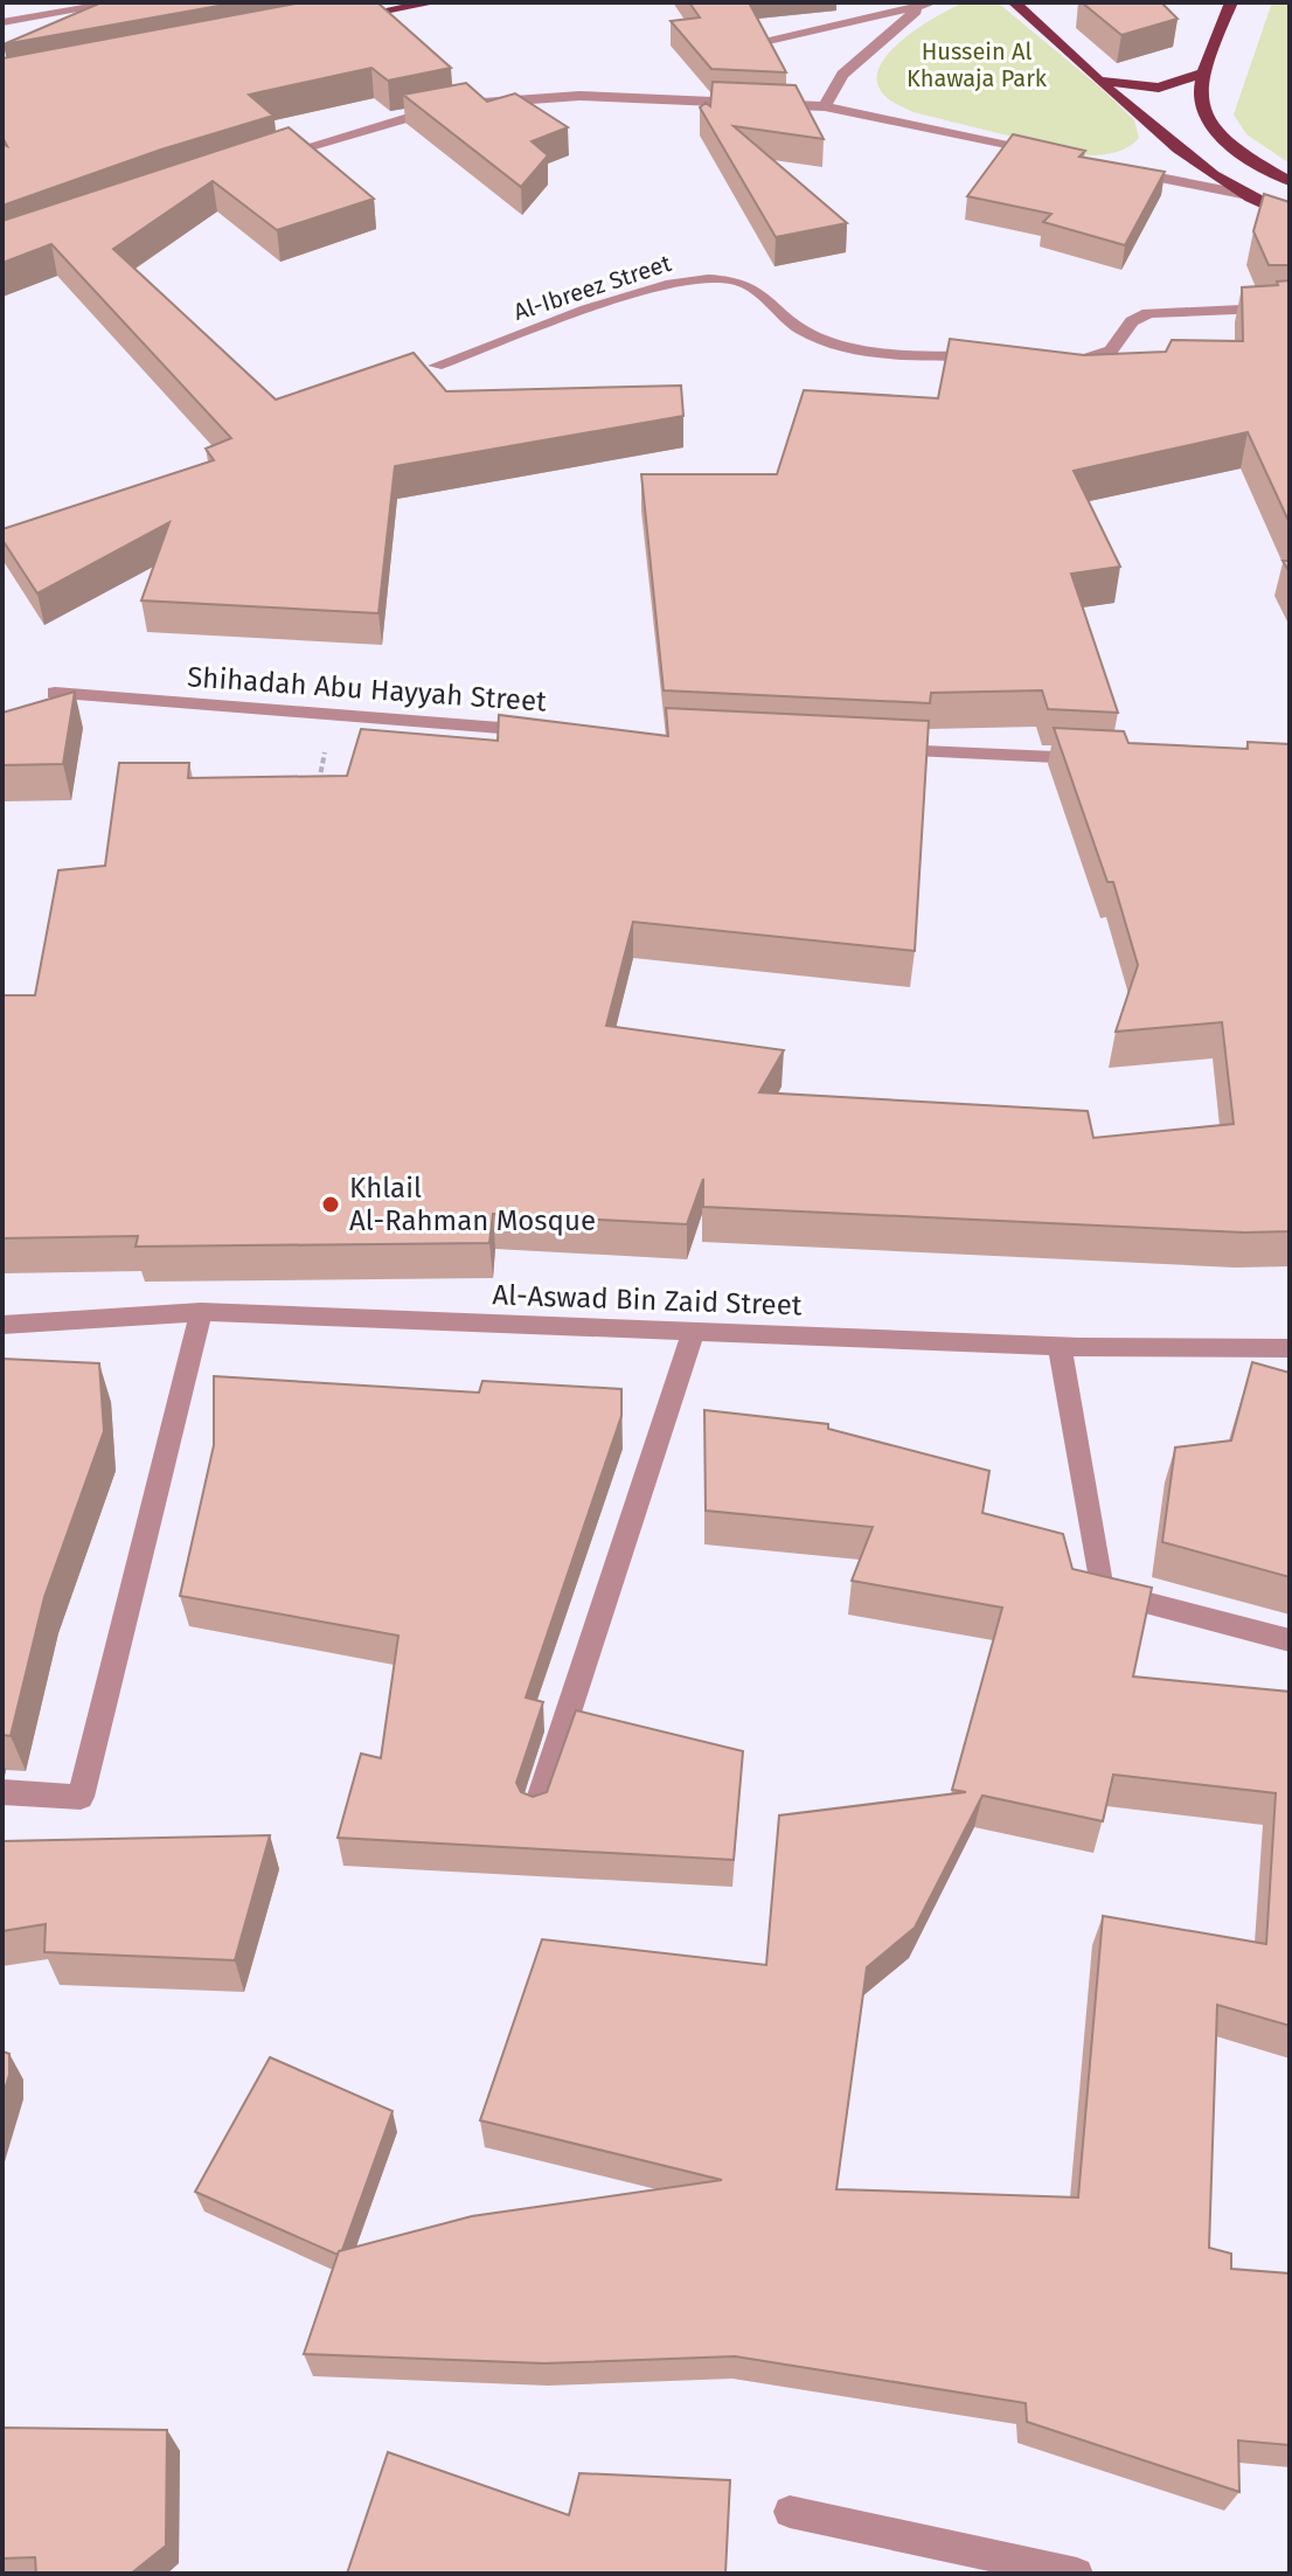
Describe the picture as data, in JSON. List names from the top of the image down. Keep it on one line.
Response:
{"streets":{"street":["Al-Ibreez Street","Shihadah Abu Hayyah Street","Al-Aswad Bin Zaid Street"]},"parks":["Hussein Al Khawaja Park"],"places":["Khlail Al-Rahman Mosque"]}
